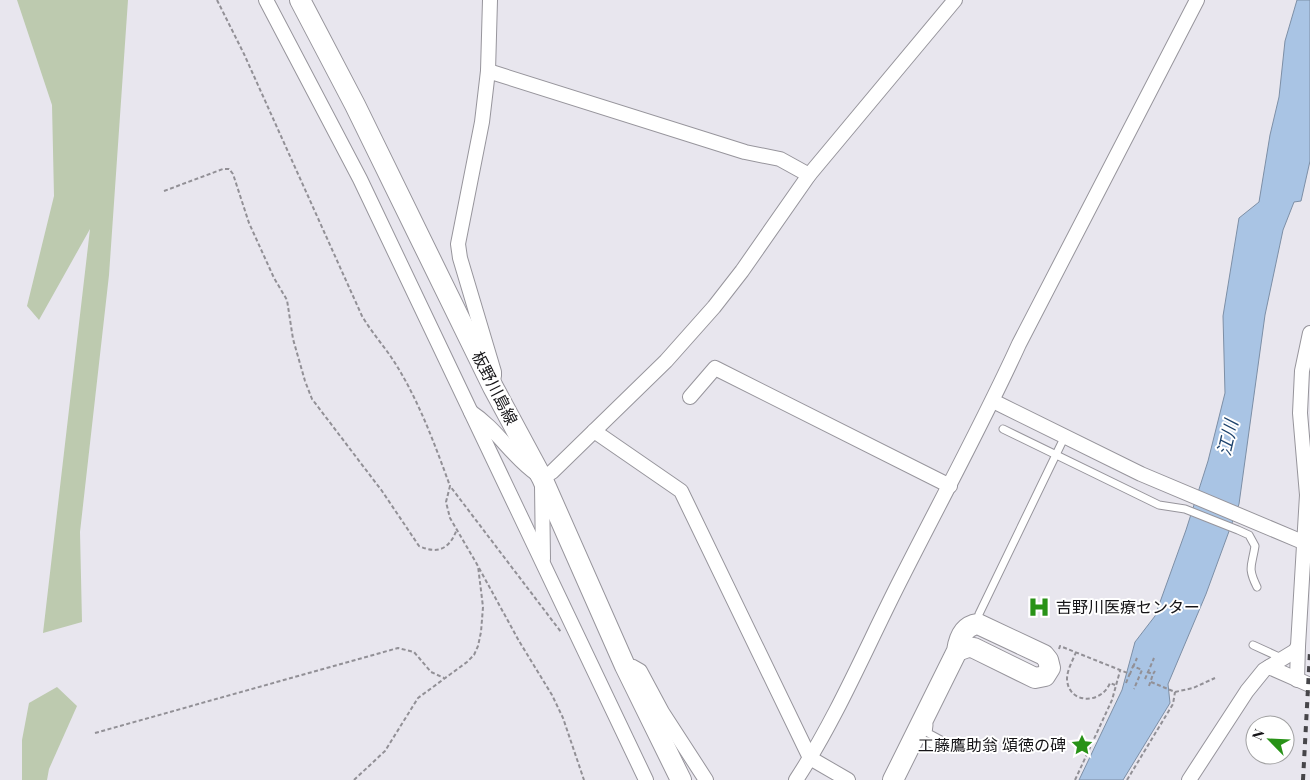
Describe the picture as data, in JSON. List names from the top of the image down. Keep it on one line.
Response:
{"streets":{"main road":["板野川島線"]},"water":["江川"],"places":{"hospital":["吉野川医療センター"],"place":["工藤鷹助翁 頌徳の碑"]},"north":"top left"}
